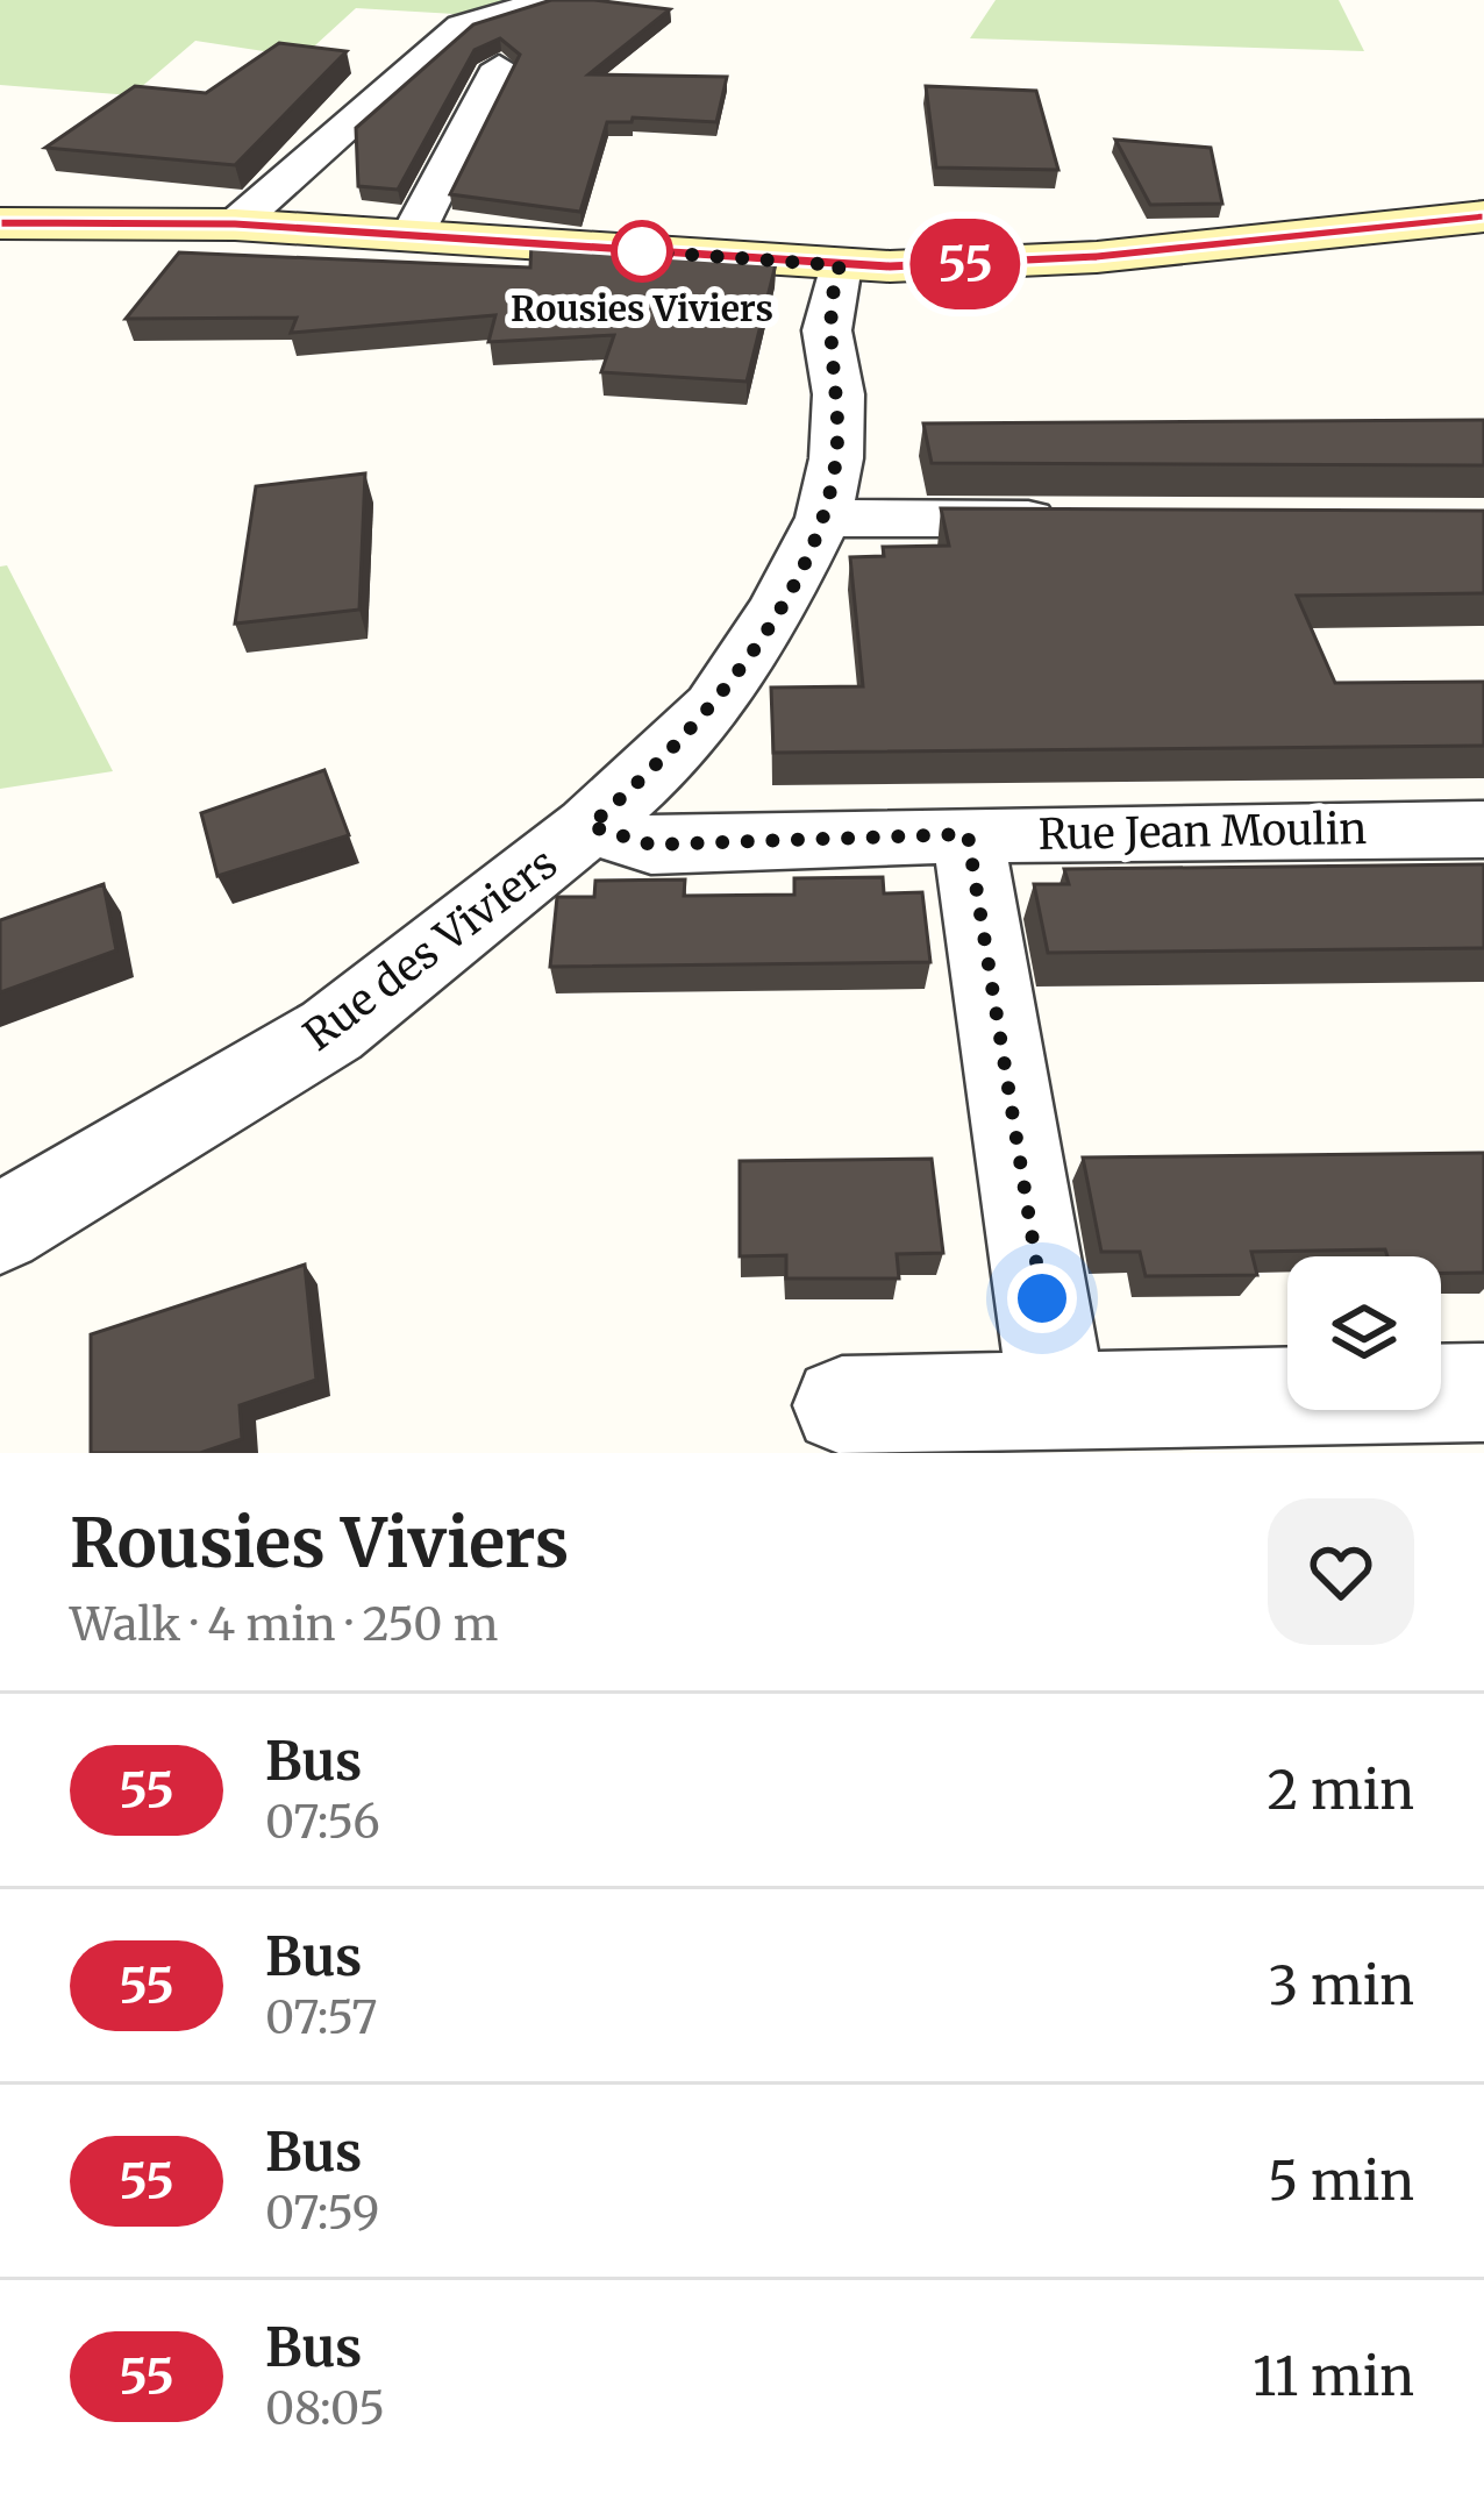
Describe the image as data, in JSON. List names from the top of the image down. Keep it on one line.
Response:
{"streets":{"street":["Rue Jean Moulin","Rue des Viviers"]},"crossings":[["Rue Jean Moulin","Rue des Viviers"]],"places":["Rousies Viviers"],"lines":["bus line 55"],"page":{"on_map":"55","heading":["Rousies Viviers","Walk · 4 min · 250 m"],"list":[{"mark":"55","name":"Bus","note":"07:56","value":"2 min"},{"mark":"55","name":"Bus","note":"07:57","value":"3 min"},{"mark":"55","name":"Bus","note":"07:59","value":"5 min"},{"mark":"55","name":"Bus","note":"08:05","value":"11 min"}]}}
